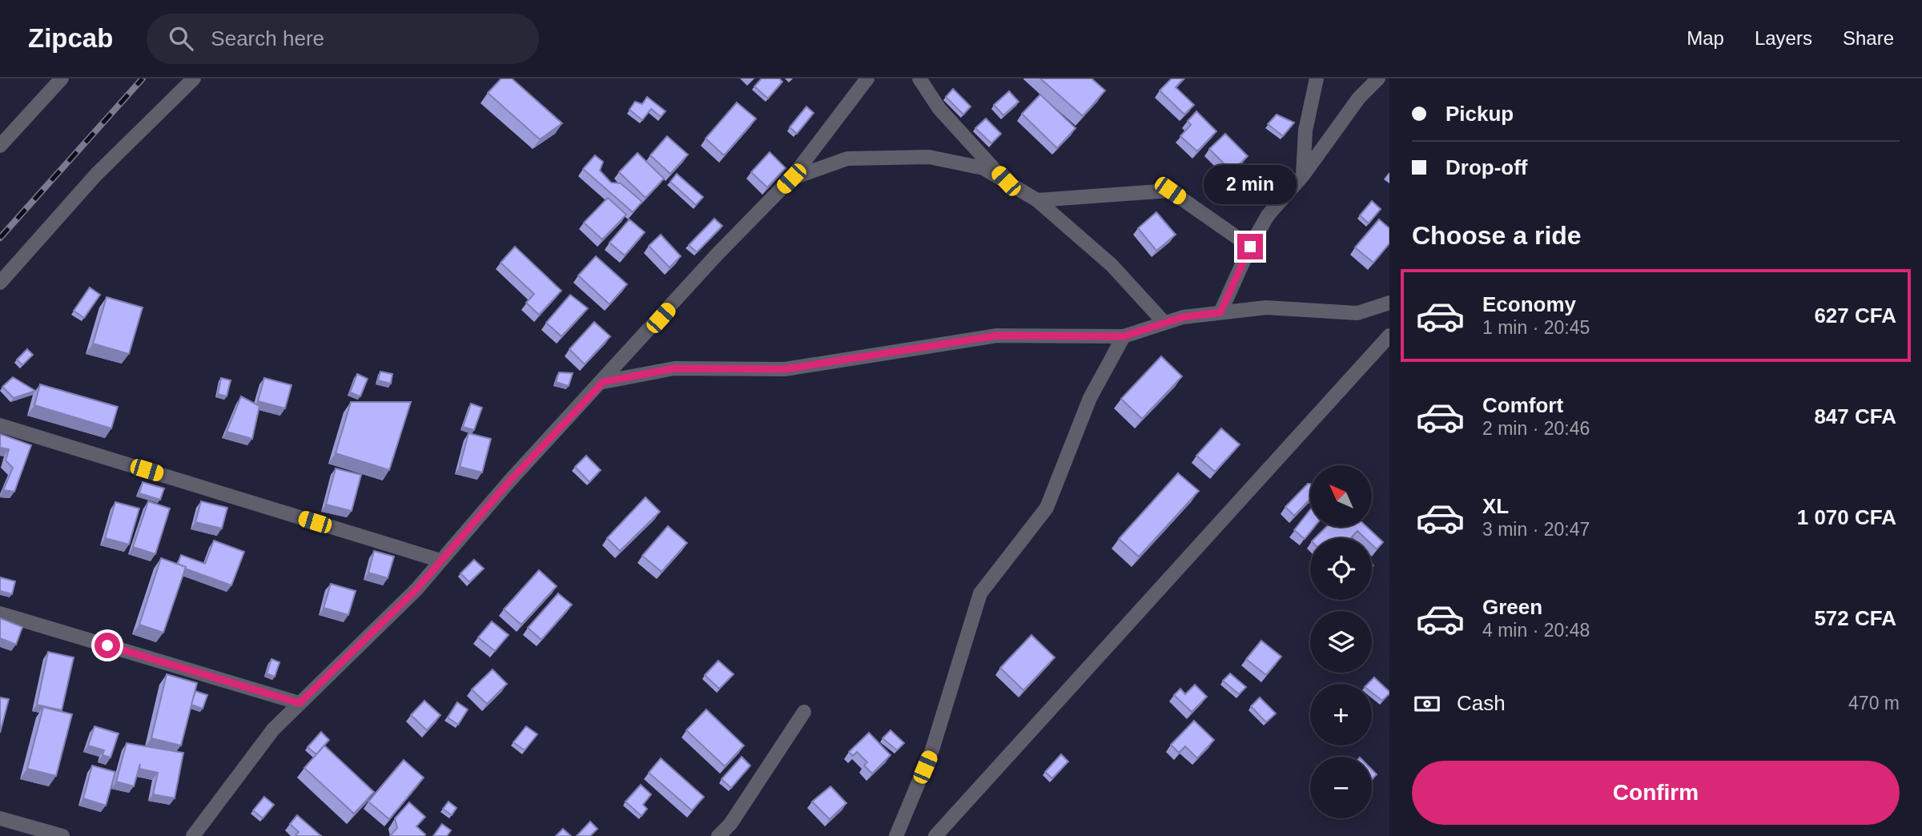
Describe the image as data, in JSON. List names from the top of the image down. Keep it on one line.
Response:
{"north":"top left","page":{"header":"Zipcab","search":"Search here","nav":["Map","Layers","Share"],"banner":["Pickup","Drop-off"],"bubble":"2 min","heading":"Choose a ride","list":[{"name":"Economy","note":"1 min · 20:45","value":"627 CFA"},{"name":"Comfort","note":"2 min · 20:46","value":"847 CFA"},{"name":"XL","note":"3 min · 20:47","value":"1 070 CFA"},{"name":"Green","note":"4 min · 20:48","value":"572 CFA"}],"map_buttons":["+","−"],"pay":["Cash","470 m"],"buttons":"Confirm"}}
